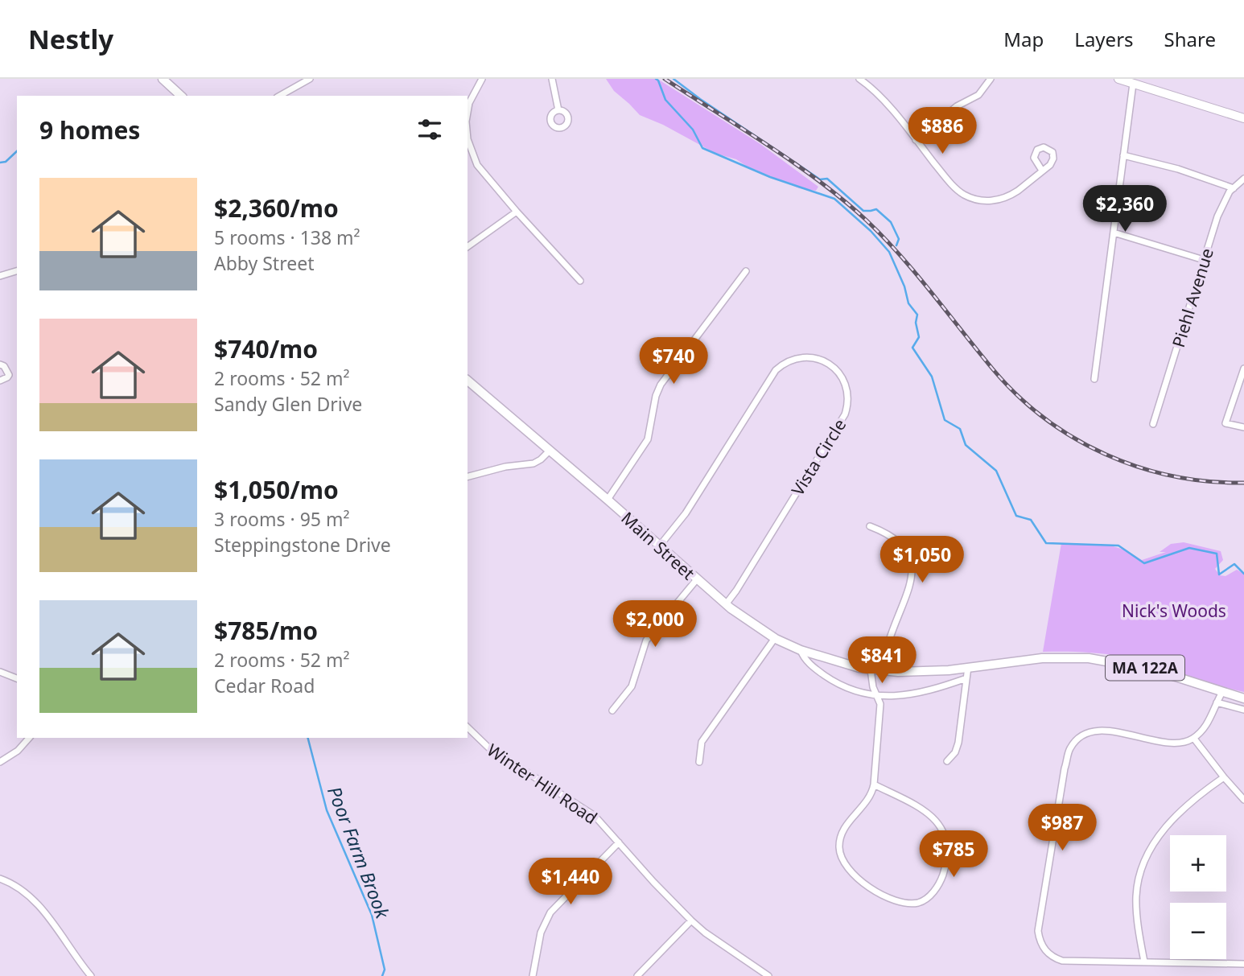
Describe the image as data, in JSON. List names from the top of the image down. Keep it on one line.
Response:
{"streets":{"main road":["Main Street","MA 122A"],"street":["Piehl Avenue","Vista Circle","Winter Hill Road"]},"crossings":[["Vista Circle","Main Street"],["Main Street","MA 122A"]],"water":["Poor Farm Brook"],"parks":["Nick's Woods"],"page":{"header":"Nestly","nav":["Map","Layers","Share"],"heading":"9 homes","price":["$886","$2,360","$740","$1,050","$2,000","$841","$987","$785","$1,440"],"list":[{"name":"$2,360/mo","note":"5 rooms · 138 m² · Abby Street"},{"name":"$740/mo","note":"2 rooms · 52 m² · Sandy Glen Drive"},{"name":"$1,050/mo","note":"3 rooms · 95 m² · Steppingstone Drive"},{"name":"$785/mo","note":"2 rooms · 52 m² · Cedar Road"}],"map_buttons":["+","−"]}}
